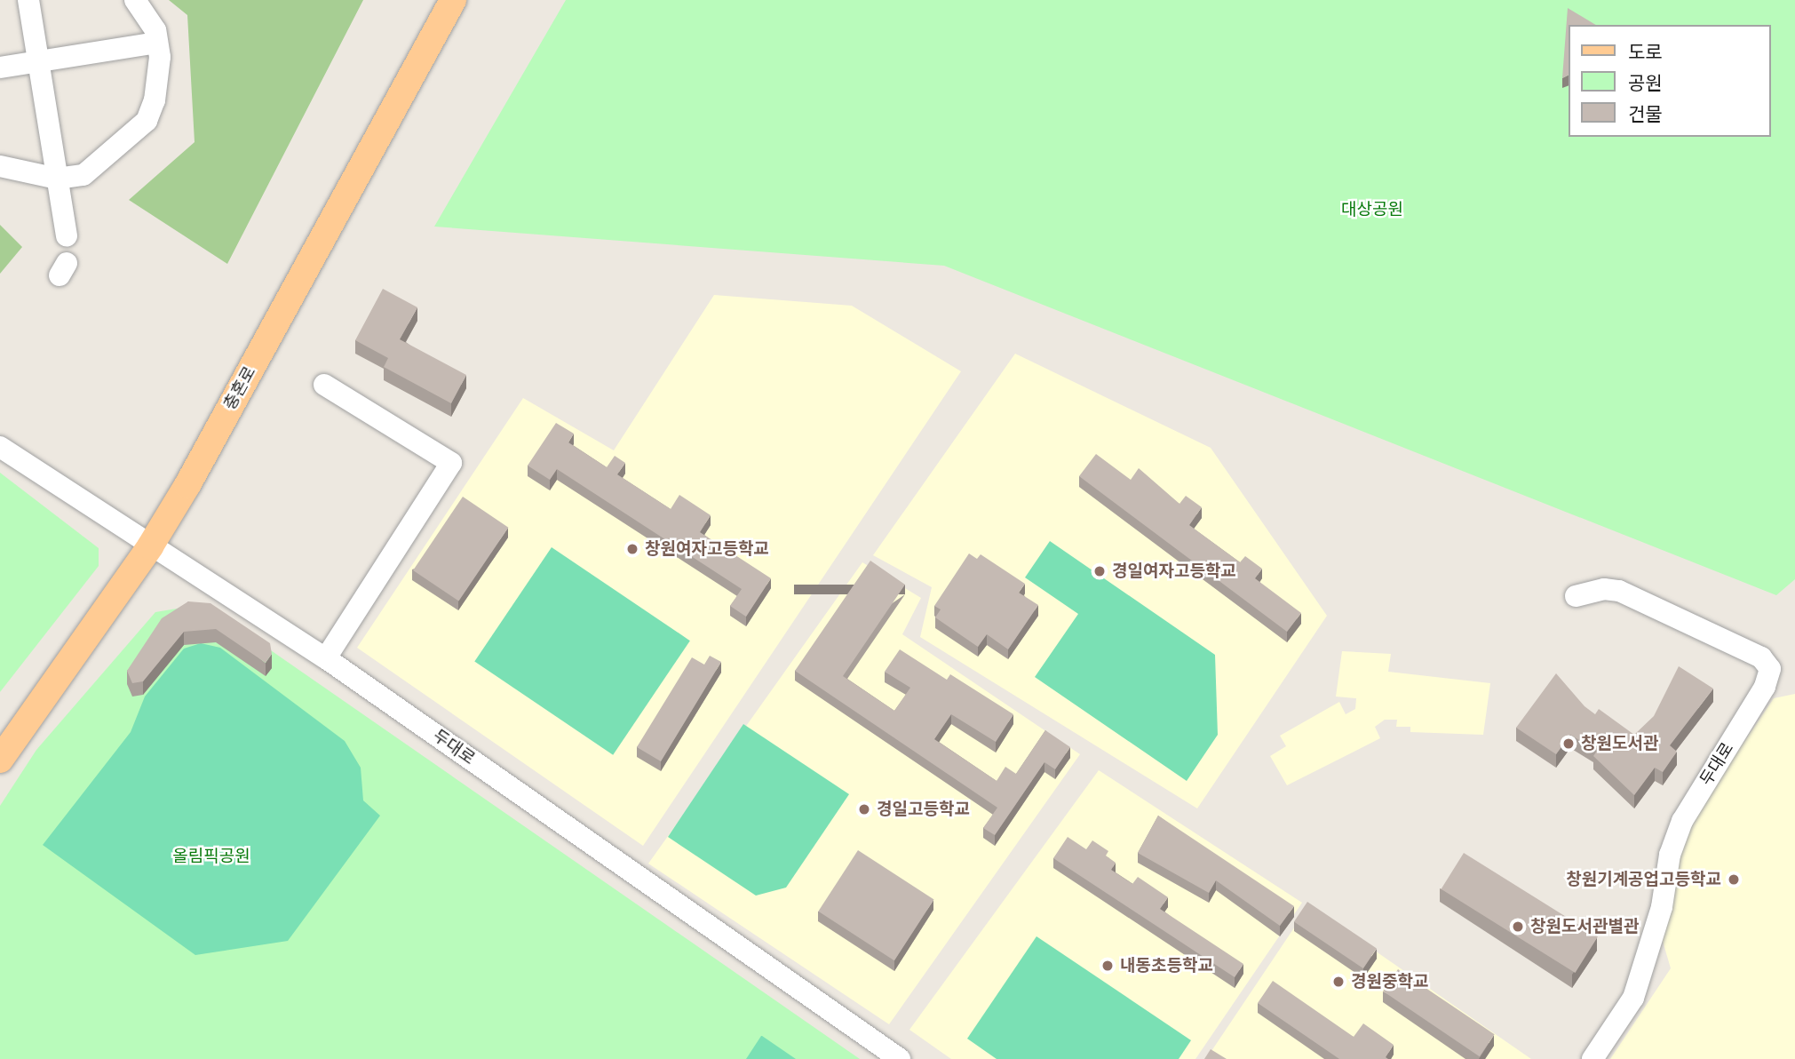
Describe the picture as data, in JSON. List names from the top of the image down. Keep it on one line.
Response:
{"streets":{"main road":["충혼로"],"street":["두대로"]},"crossings":[["충혼로","두대로"]],"parks":["대상공원","올림픽공원"],"places":["창원여자고등학교","경일여자고등학교","창원도서관","경일고등학교","창원기계공업고등학교","창원도서관별관","내동초등학교","경원중학교"],"legend":["도로","공원","건물"]}
